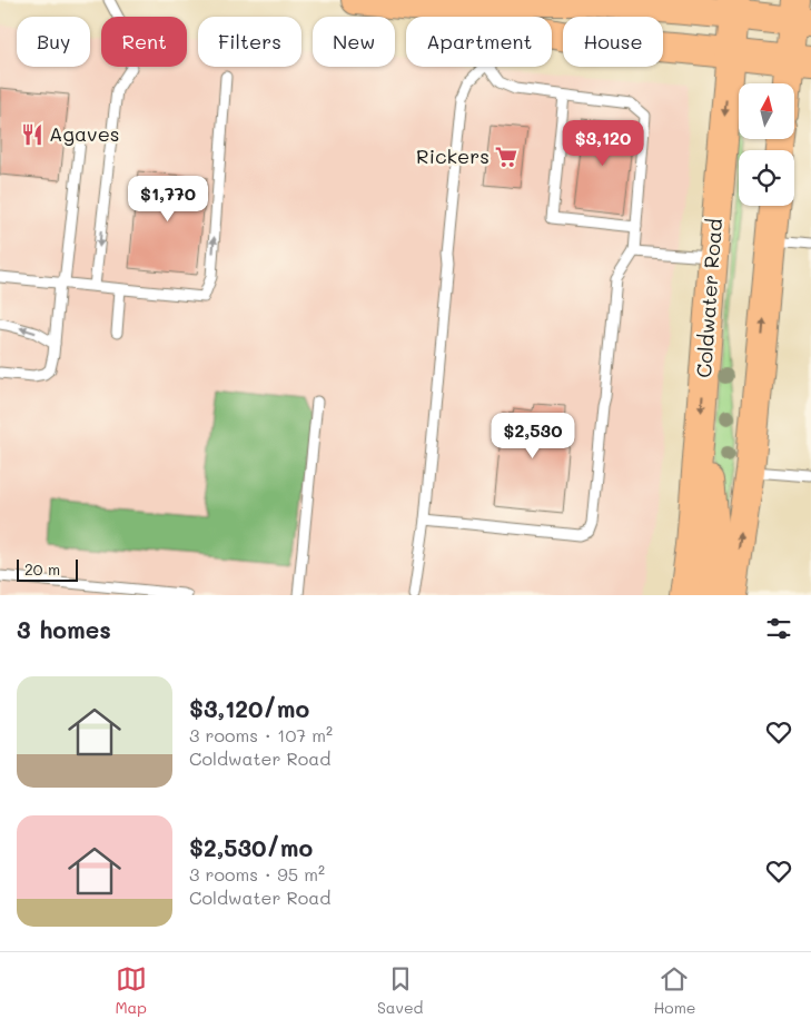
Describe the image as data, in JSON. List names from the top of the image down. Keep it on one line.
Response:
{"streets":{"main road":["Coldwater Road"]},"places":{"restaurant":["Agaves"],"supermarket":["Rickers"]},"scale_bar":"20 m","north":"top","page":{"chip":["Buy","Rent","Filters","New","Apartment","House"],"price":["$3,120","$1,770","$2,530"],"scale":"20 m","heading":"3 homes","list":[{"name":"$3,120/mo","note":"3 rooms · 107 m² · Coldwater Road"},{"name":"$2,530/mo","note":"3 rooms · 95 m² · Coldwater Road"}],"tabs":["Map","Saved","Home"]}}
